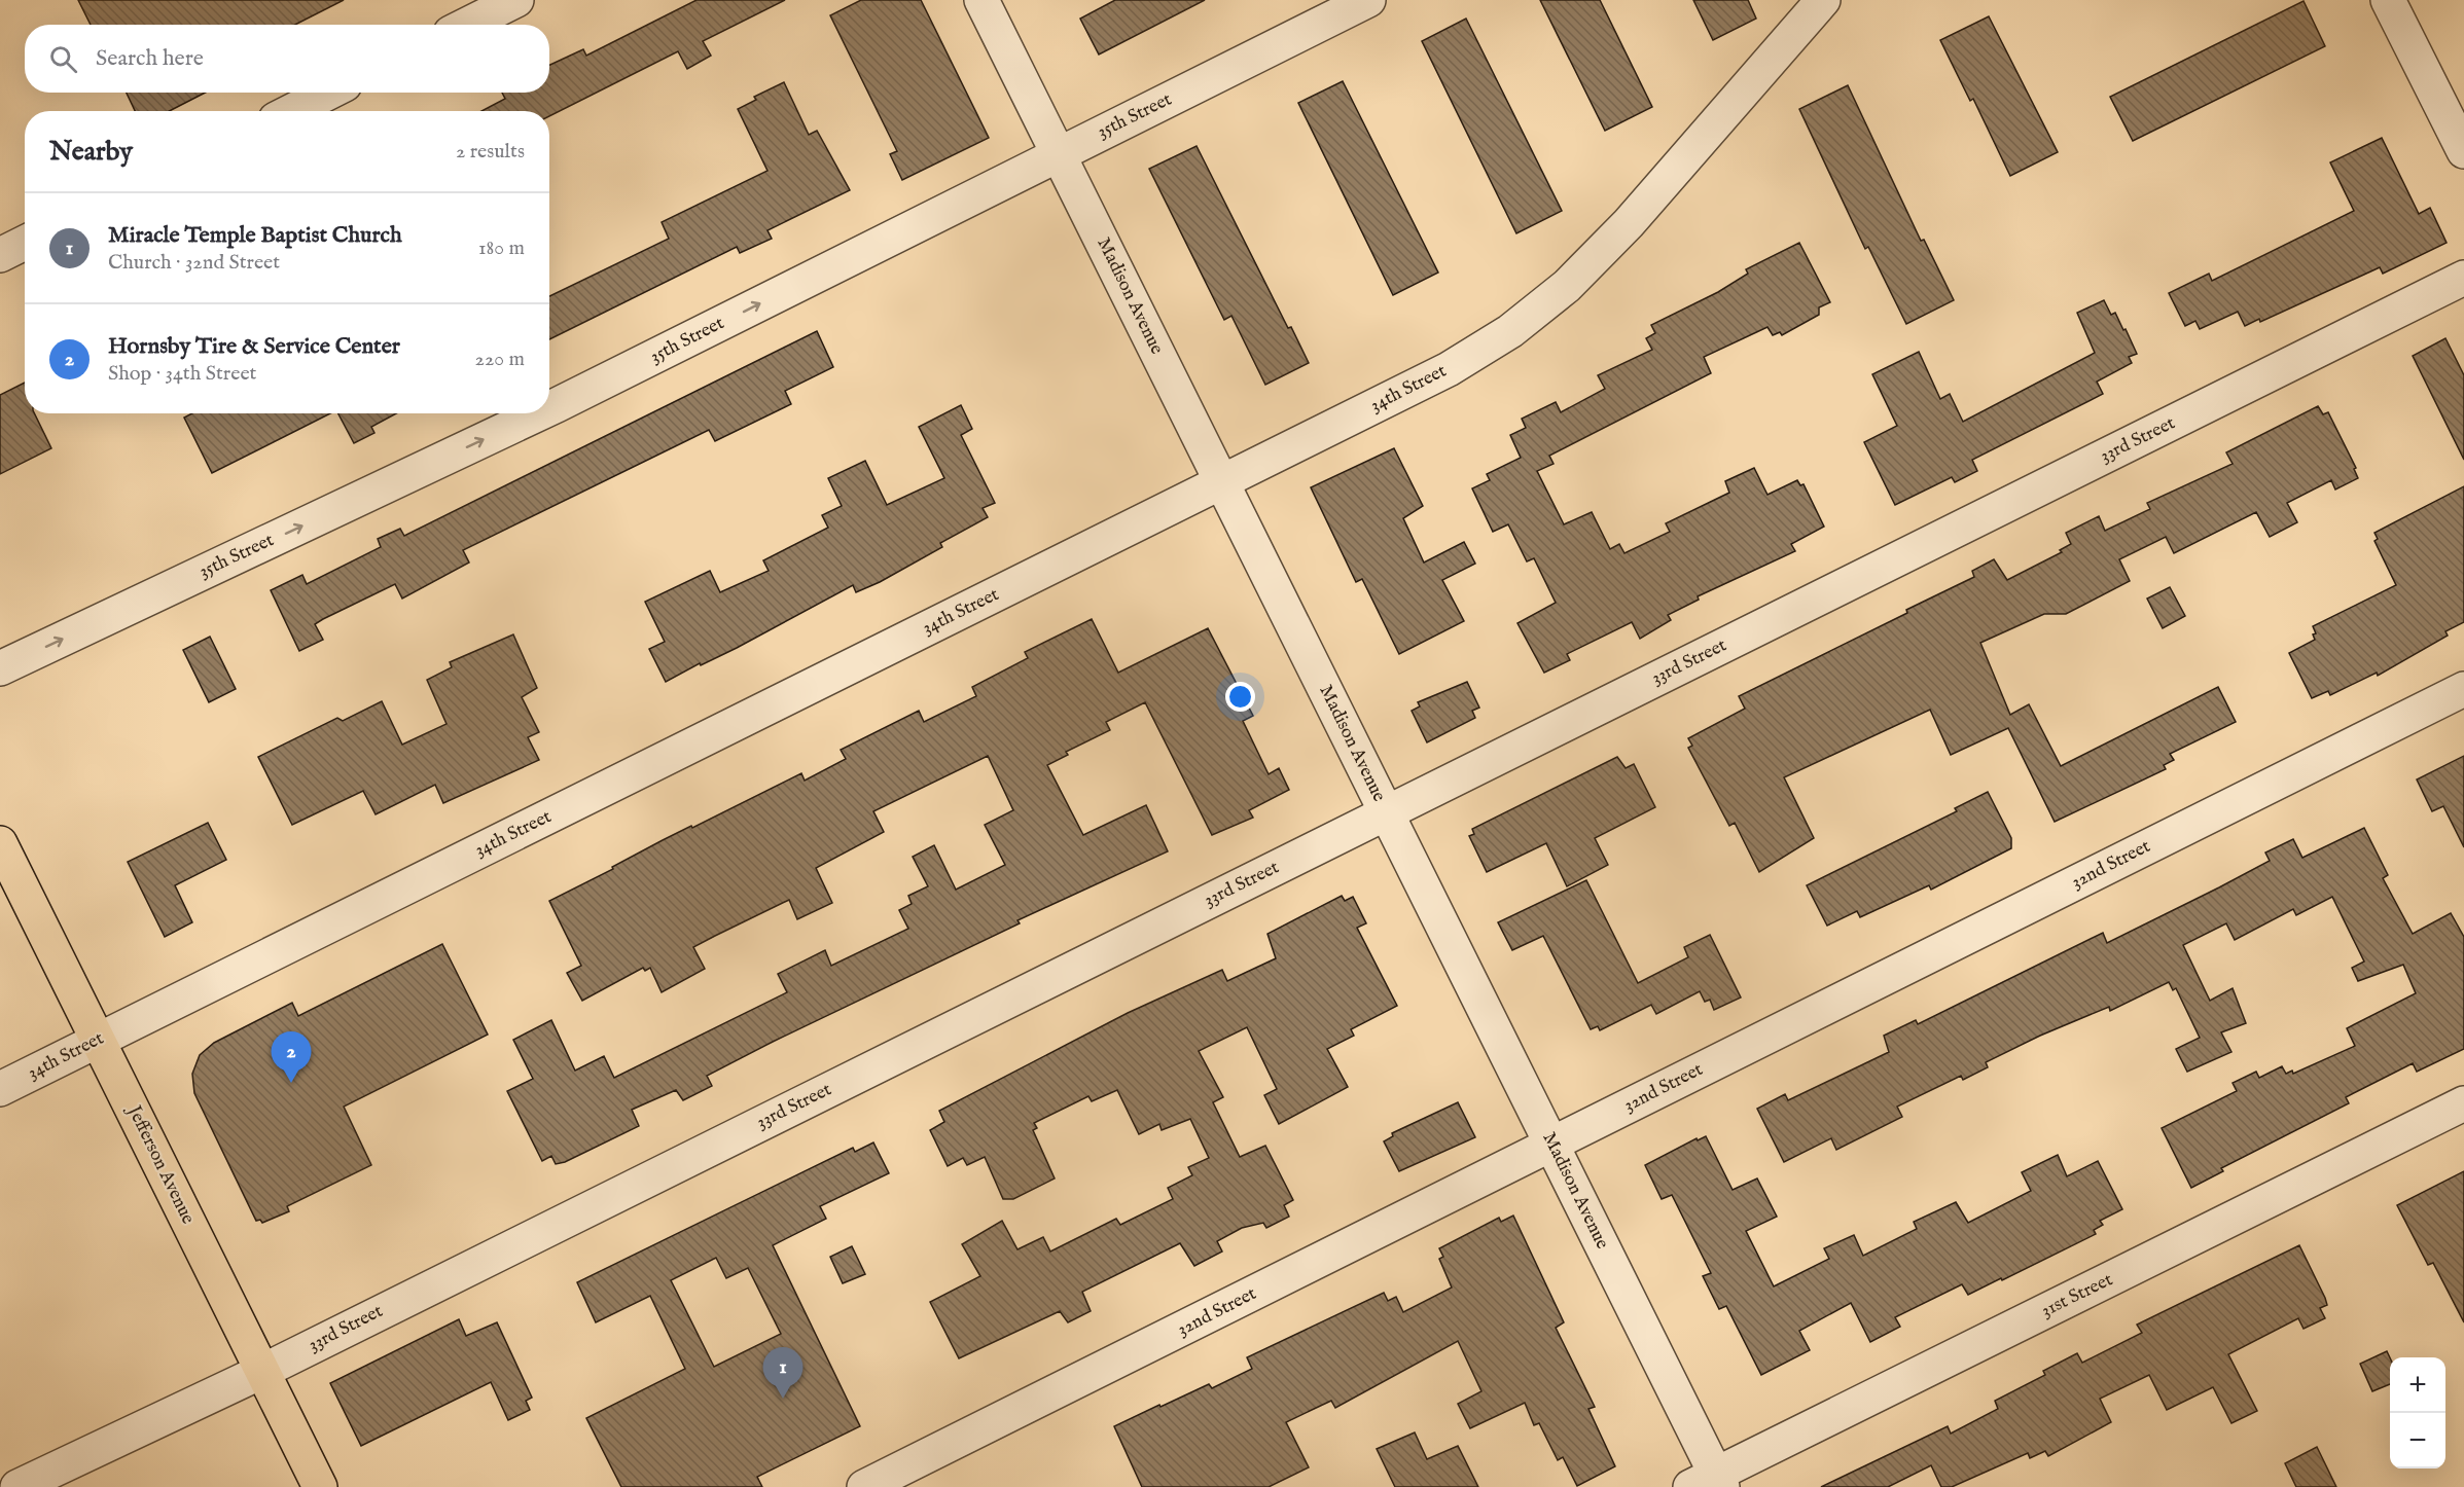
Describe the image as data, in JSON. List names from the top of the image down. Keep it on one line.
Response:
{"streets":{"main road":["Jefferson Avenue"],"street":["35th Street","Madison Avenue","34th Street","33rd Street","32nd Street","31st Street"]},"crossings":[["35th Street","Madison Avenue"],["Madison Avenue","34th Street"],["Madison Avenue","33rd Street"],["Madison Avenue","32nd Street"],["Madison Avenue","31st Street"],["34th Street","Jefferson Avenue"],["33rd Street","Jefferson Avenue"]],"one_way":["35th Street"],"page":{"search":"Search here","heading":["Nearby","2 results"],"list":[{"mark":"1","name":"Miracle Temple Baptist Church","note":"Church · 32nd Street","value":"180 m"},{"mark":"2","name":"Hornsby Tire & Service Center","note":"Shop · 34th Street","value":"220 m"}],"pins":["2","1"],"map_buttons":["+","−"]}}
